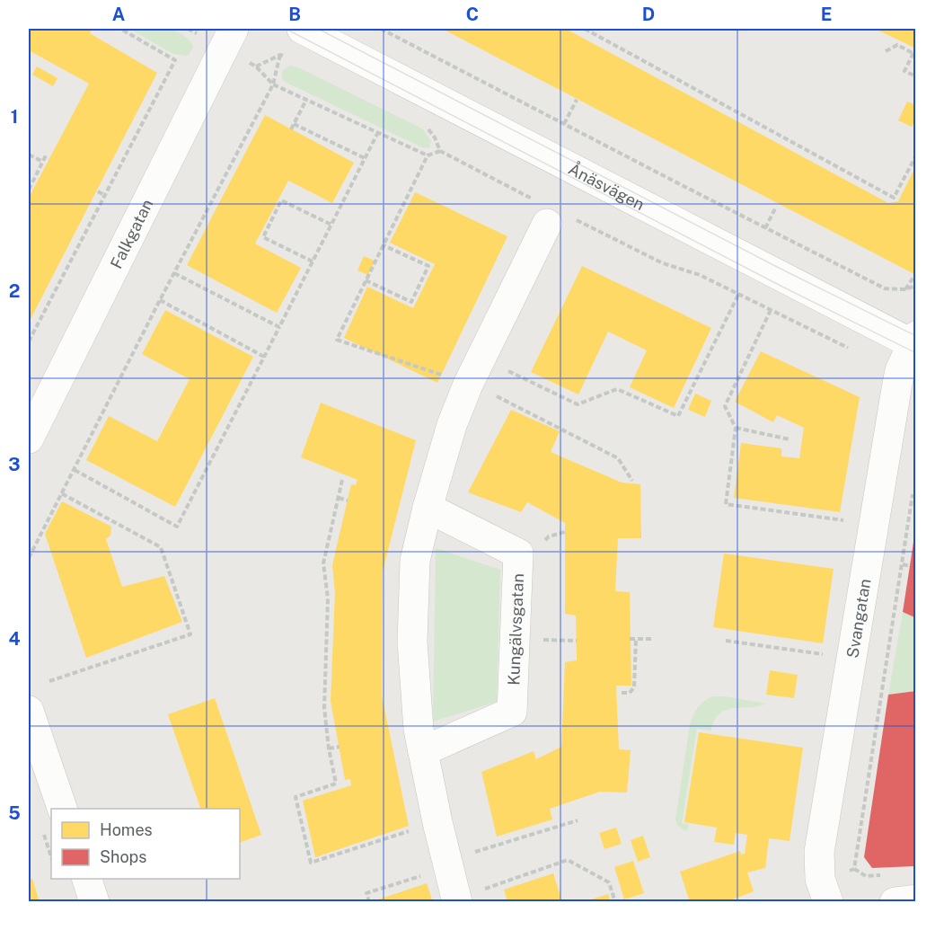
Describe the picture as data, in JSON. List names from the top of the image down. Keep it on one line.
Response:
{"streets":{"street":["Ånäsvägen","Falkgatan","Svangatan","Kungälvsgatan"]},"crossings":[["Ånäsvägen","Svangatan"]],"legend":["Homes","Shops"],"grid":{"columns":["A","B","C","D","E"],"rows":["1","2","3","4","5"]}}
